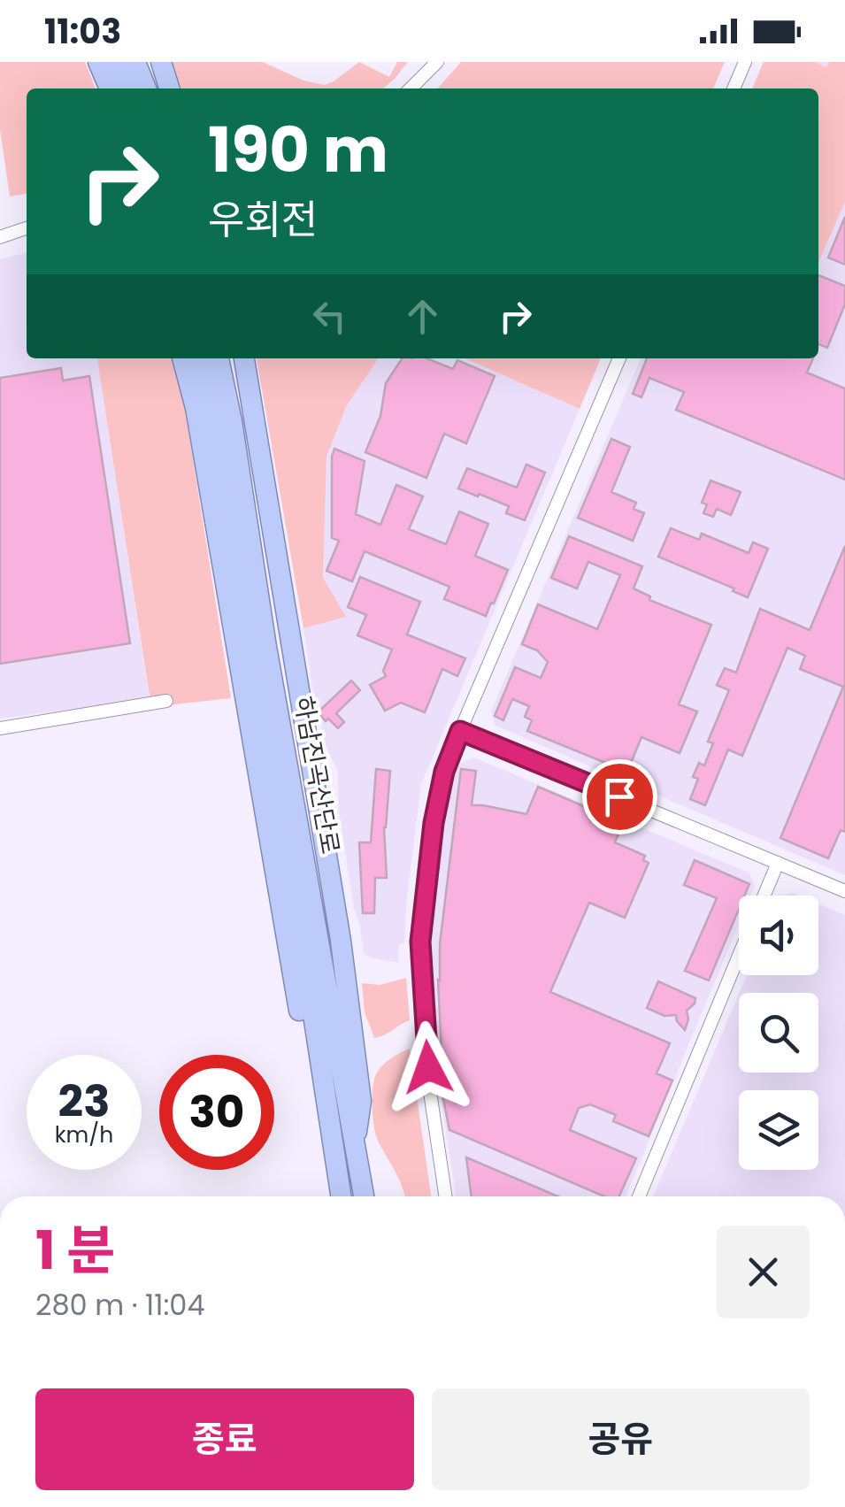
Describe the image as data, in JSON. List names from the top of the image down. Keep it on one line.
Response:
{"streets":{"highway":["하남진곡산단로"]},"page":{"status":"11:03","turn":["190 m","우회전"],"speed":"23 km/h","limit":"30","heading":["1 분","280 m · 11:04"],"buttons":["종료","공유"]}}
